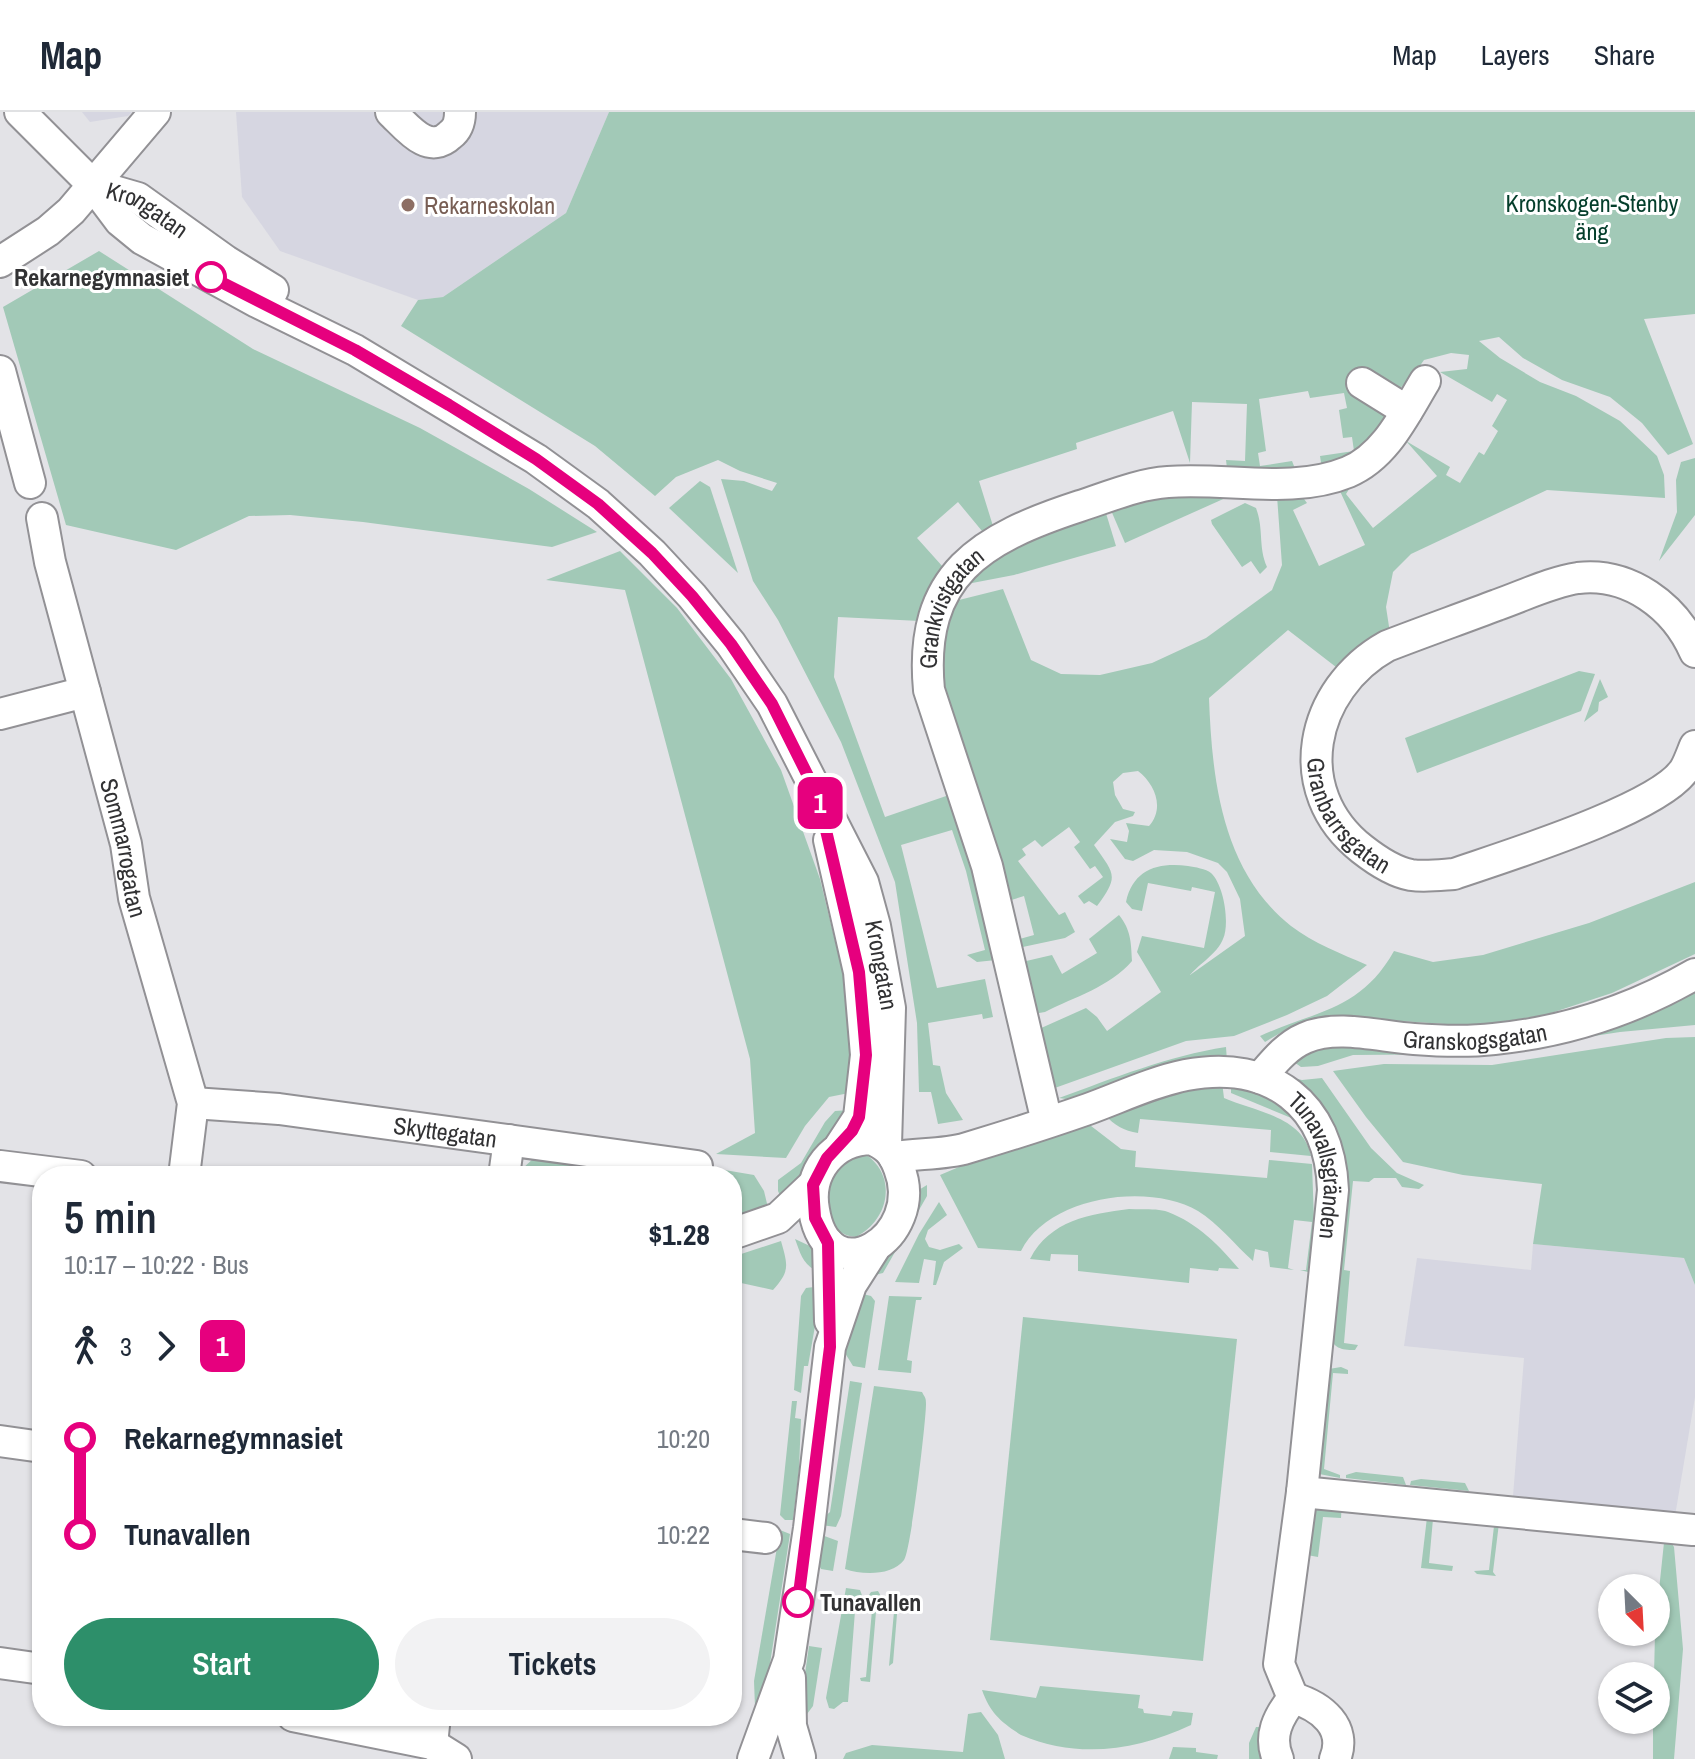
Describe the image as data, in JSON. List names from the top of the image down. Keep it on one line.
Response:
{"streets":{"street":["Krongatan","Grankvistgatan","Granbarrsgatan","Sommarrogatan","Granskogsgatan","Skyttegatan","Tunavallsgränden"]},"crossings":[["Krongatan","Tunavallsgränden"],["Grankvistgatan","Tunavallsgränden"],["Sommarrogatan","Skyttegatan"],["Granskogsgatan","Tunavallsgränden"]],"parks":["Kronskogen-Stenby äng"],"places":["Rekarneskolan","Rekarnegymnasiet","Tunavallen"],"lines":["bus line 1"],"north":"bottom right","page":{"header":"Map","nav":["Map","Layers","Share"],"on_map":"1","heading":["5 min","10:17 – 10:22 · Bus","$1.28"],"legs":["3","1"],"list":[{"name":"Rekarnegymnasiet","value":"10:20"},{"name":"Tunavallen","value":"10:22"}],"buttons":["Start","Tickets"]}}
